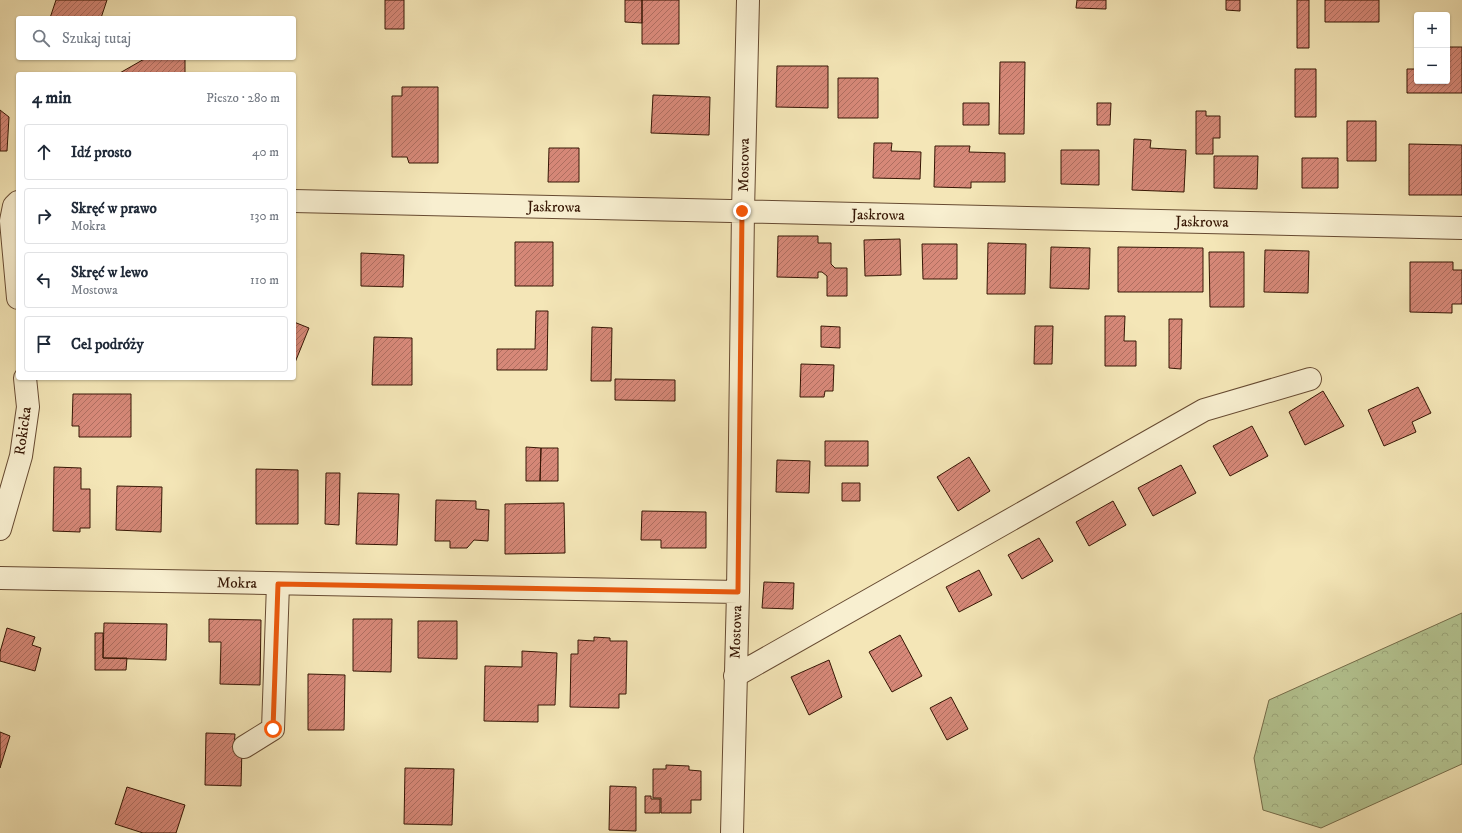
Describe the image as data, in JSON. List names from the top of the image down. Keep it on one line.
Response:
{"streets":{"street":["Mostowa","Jaskrowa","Rokicka","Mokra"]},"crossings":[["Mostowa","Jaskrowa"],["Mostowa","Mokra"]],"page":{"map_buttons":["+","−"],"search":"Szukaj tutaj","heading":["4 min","Pieszo · 280 m"],"list":[["Idź prosto","40 m"],["Skręć w prawo","Mokra","130 m"],["Skręć w lewo","Mostowa","110 m"],"Cel podróży"]}}
